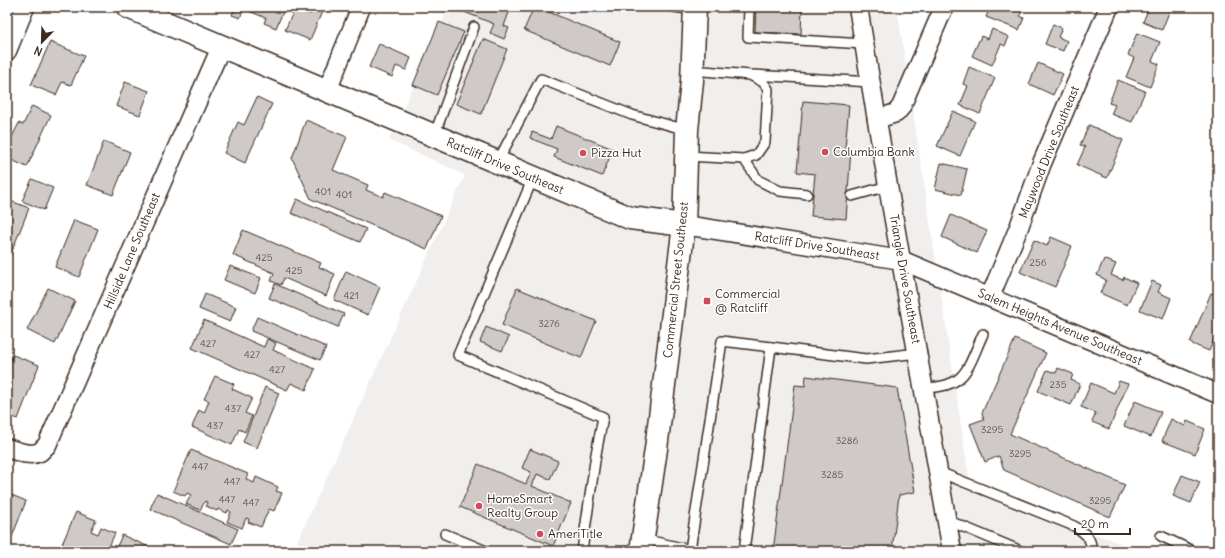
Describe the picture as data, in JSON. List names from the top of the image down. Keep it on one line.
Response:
{"streets":{"street":["Maywood Drive Southeast","Ratcliff Drive Southeast","Hillside Lane Southeast","Triangle Drive Southeast","Commercial Street Southeast","Salem Heights Avenue Southeast"]},"crossings":[["Maywood Drive Southeast","Salem Heights Avenue Southeast"],["Ratcliff Drive Southeast","Hillside Lane Southeast"],["Ratcliff Drive Southeast","Triangle Drive Southeast"],["Ratcliff Drive Southeast","Commercial Street Southeast"],["Ratcliff Drive Southeast","Salem Heights Avenue Southeast"],["Triangle Drive Southeast","Salem Heights Avenue Southeast"]],"places":{"other":["Columbia Bank","Pizza Hut","HomeSmart Realty Group","AmeriTitle"],"transit":["Commercial @ Ratcliff"]},"house_numbers":["401","401","425","256","425","421","3276","427","427","427","235","437","437","3295","3286","3295","447","3285","447","447","3295","447"],"scale_bar":"20 m","north":"bottom left"}
